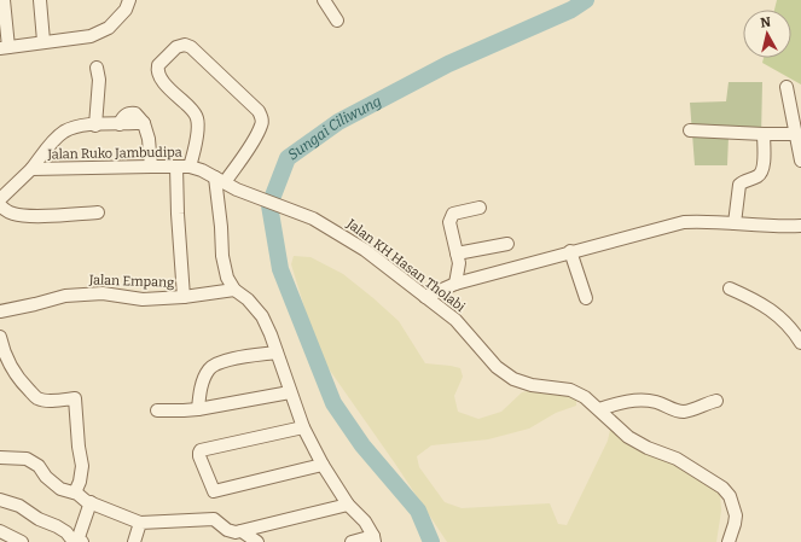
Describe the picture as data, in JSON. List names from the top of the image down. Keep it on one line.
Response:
{"streets":{"street":["Jalan Ruko Jambudipa","Jalan KH Hasan Tholabi","Jalan Empang"]},"crossings":[["Jalan Ruko Jambudipa","Jalan KH Hasan Tholabi"]],"water":["Sungai Ciliwung"],"north":"top"}
